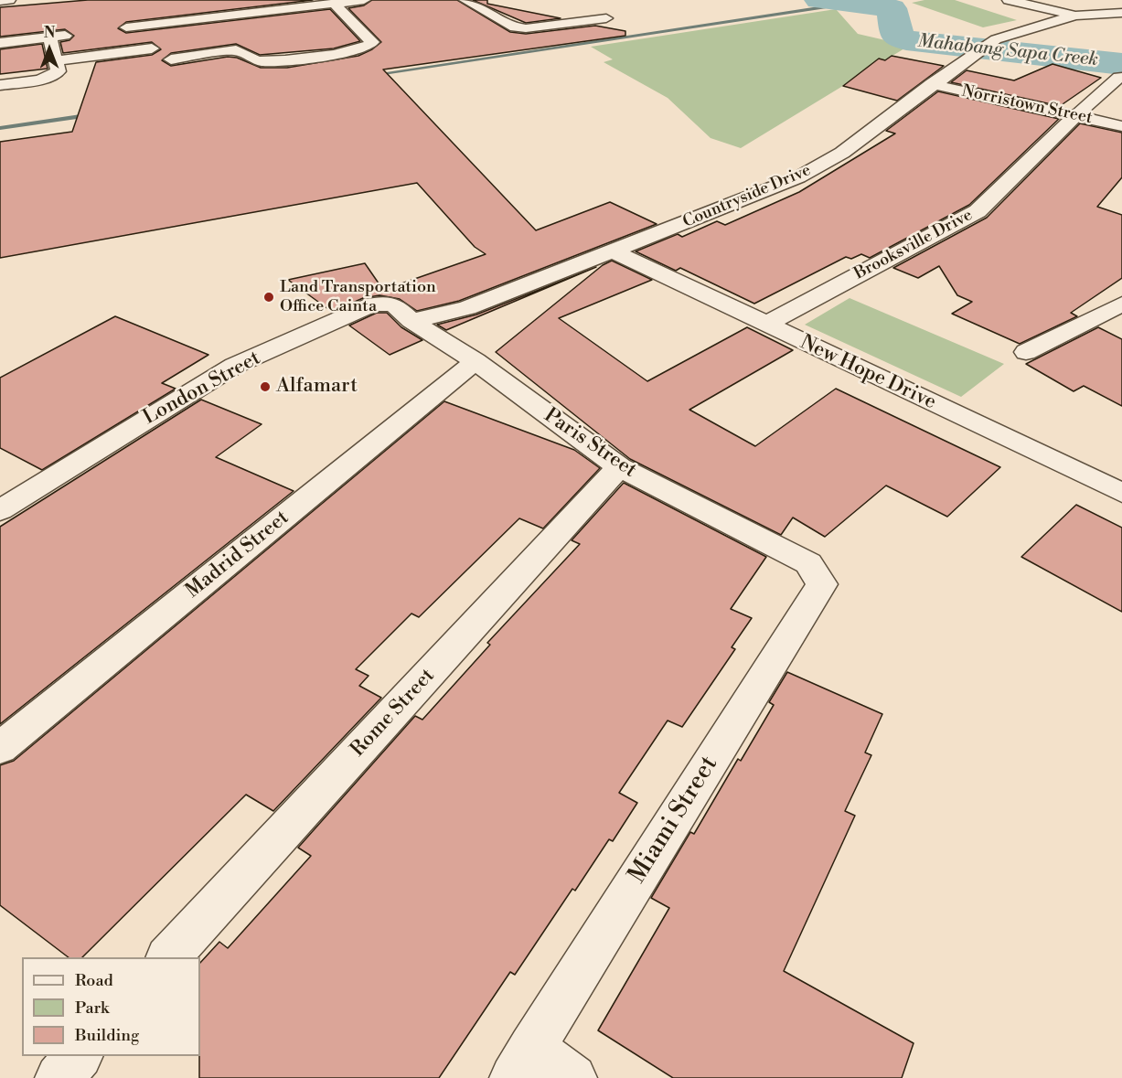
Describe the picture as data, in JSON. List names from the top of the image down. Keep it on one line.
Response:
{"streets":{"street":["Norristown Street","Countryside Drive","Brooksville Drive","New Hope Drive","London Street","Paris Street","Madrid Street","Rome Street","Miami Street"]},"crossings":[["Norristown Street","Countryside Drive"],["Norristown Street","Brooksville Drive"],["Countryside Drive","New Hope Drive"],["Countryside Drive","London Street"],["Countryside Drive","Paris Street"],["Brooksville Drive","New Hope Drive"],["London Street","Paris Street"],["Paris Street","Madrid Street"],["Paris Street","Rome Street"],["Paris Street","Miami Street"]],"water":["Mahabang Sapa Creek"],"places":["Land Transportation Office Cainta","Alfamart"],"legend":["Road","Park","Building"],"north":"top"}
